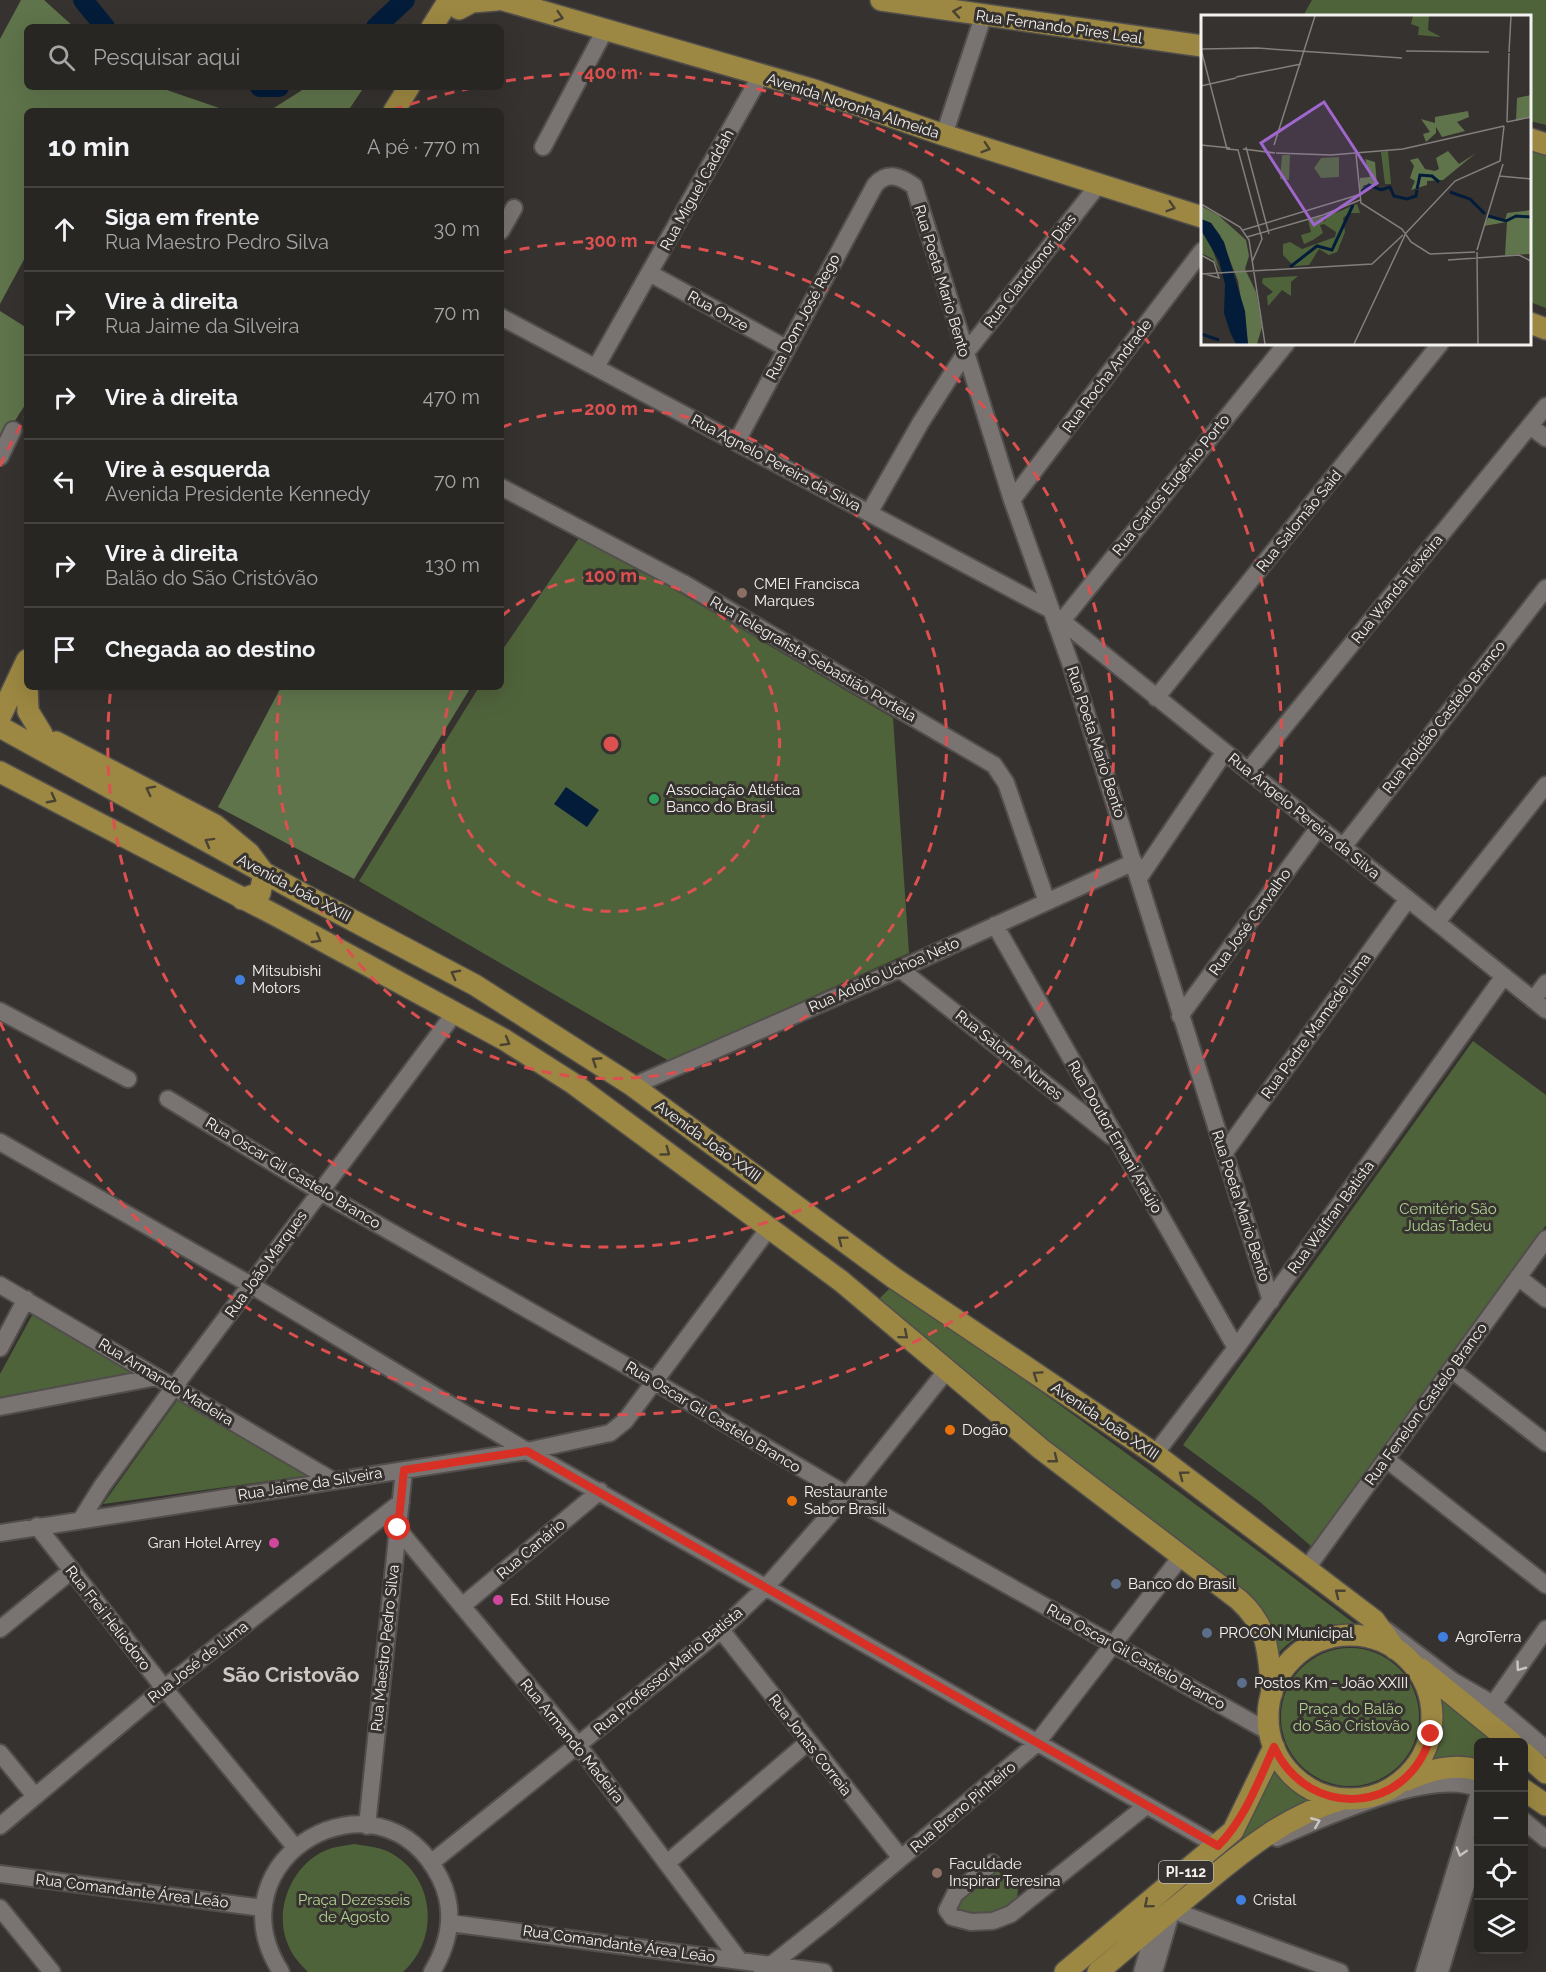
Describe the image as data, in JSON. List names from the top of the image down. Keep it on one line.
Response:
{"streets":{"main road":["Rua Fernando Pires Leal","Avenida Noronha Almeida","Avenida João XXIII","PI-112"],"street":["Rua Miguel Caddah","Rua Claudionor Dias","Rua Poeta Mario Bento","Rua Onze","Rua Dom José Rego","Rua Rocha Andrade","Rua Agnelo Pereira da Silva","Rua Carlos Eugênio Porto","Rua Salomão Said","Rua Wanda Teixeira","Rua Telegrafista Sebastião Portela","Rua Roldão Castelo Branco","Rua Ângelo Pereira da Silva","Rua José Carvalho","Rua Adolfo Uchoa Neto","Rua Padre Mamede Lima","Rua Salome Nunes","Rua Doutor Ernani Araújo","Rua Oscar Gil Castelo Branco","Rua Walfran Batista","Rua João Marques","Rua Armando Madeira","Rua Fenelon Castelo Branco","Rua Jaime da Silveira","Rua Canário","Rua Frei Heliodoro","Rua Maestro Pedro Silva","Rua José de Lima","Rua Professor Mario Batista","Rua Jonas Correia","Rua Breno Pinheiro","Rua Comandante Área Leão"]},"crossings":[["Avenida Noronha Almeida","Rua Miguel Caddah"],["Avenida Noronha Almeida","Rua Claudionor Dias"],["Rua Miguel Caddah","Rua Onze"],["Rua Miguel Caddah","Rua Agnelo Pereira da Silva"],["Rua Claudionor Dias","Rua Poeta Mario Bento"],["Rua Claudionor Dias","Rua Agnelo Pereira da Silva"],["Rua Poeta Mario Bento","Rua Dom José Rego"],["Rua Poeta Mario Bento","Rua Rocha Andrade"],["Rua Poeta Mario Bento","Rua Agnelo Pereira da Silva"],["Rua Poeta Mario Bento","Rua Carlos Eugênio Porto"],["Rua Poeta Mario Bento","Rua Ângelo Pereira da Silva"],["Rua Poeta Mario Bento","Rua José Carvalho"],["Rua Poeta Mario Bento","Rua Adolfo Uchoa Neto"],["Rua Poeta Mario Bento","Rua Padre Mamede Lima"],["Rua Poeta Mario Bento","Rua Walfran Batista"],["Rua Onze","Rua Dom José Rego"],["Rua Dom José Rego","Rua Agnelo Pereira da Silva"],["Rua Agnelo Pereira da Silva","Rua Carlos Eugênio Porto"],["Rua Agnelo Pereira da Silva","Rua Ângelo Pereira da Silva"],["Rua Carlos Eugênio Porto","Rua Ângelo Pereira da Silva"],["Rua Salomão Said","Rua Ângelo Pereira da Silva"],["Rua Wanda Teixeira","Rua Ângelo Pereira da Silva"],["Rua Telegrafista Sebastião Portela","Rua Adolfo Uchoa Neto"],["Rua Roldão Castelo Branco","Rua Ângelo Pereira da Silva"],["Rua Ângelo Pereira da Silva","Rua José Carvalho"],["Rua Ângelo Pereira da Silva","Rua Padre Mamede Lima"],["Rua Ângelo Pereira da Silva","Rua Walfran Batista"],["Avenida João XXIII","Rua Adolfo Uchoa Neto"],["Avenida João XXIII","Rua Walfran Batista"],["Avenida João XXIII","Rua Fenelon Castelo Branco"],["Avenida João XXIII","PI-112"],["Rua Adolfo Uchoa Neto","Rua Salome Nunes"],["Rua Adolfo Uchoa Neto","Rua Doutor Ernani Araújo"],["Rua Salome Nunes","Rua Doutor Ernani Araújo"],["Rua Doutor Ernani Araújo","Rua Walfran Batista"],["Rua Oscar Gil Castelo Branco","Rua João Marques"],["Rua Oscar Gil Castelo Branco","Rua Jaime da Silveira"],["Rua Oscar Gil Castelo Branco","Rua Professor Mario Batista"],["Rua Oscar Gil Castelo Branco","Rua Breno Pinheiro"],["Rua João Marques","Rua Armando Madeira"],["Rua João Marques","Rua Jaime da Silveira"],["Rua Armando Madeira","Rua Jaime da Silveira"],["Rua Armando Madeira","Rua Canário"],["Rua Armando Madeira","Rua Maestro Pedro Silva"],["Rua Armando Madeira","Rua Professor Mario Batista"],["Rua Armando Madeira","Rua Comandante Área Leão"],["Rua Jaime da Silveira","Rua Frei Heliodoro"],["Rua Jaime da Silveira","Rua Maestro Pedro Silva"],["Rua Frei Heliodoro","Rua José de Lima"],["Rua Maestro Pedro Silva","Rua José de Lima"],["Rua Professor Mario Batista","Rua Jonas Correia"],["Rua Jonas Correia","Rua Breno Pinheiro"],["Rua Breno Pinheiro","Rua Comandante Área Leão"]],"one_way":["Avenida Noronha Almeida"],"districts":["São Cristovão"],"parks":["Cemitério São Judas Tadeu","Praça do Balão do São Cristovão","Praça Dezesseis de Agosto"],"places":["CMEI Francisca Marques","Associação Atlética Banco do Brasil","Mitsubishi Motors","Dogão","Restaurante Sabor Brasil","Gran Hotel Arrey","Banco do Brasil","Ed. Stilt House","PROCON Municipal","AgroTerra","Postos Km - João XXIII","Faculdade Inspirar Teresina","Cristal"],"page":{"search":"Pesquisar aqui","heading":["10 min","A pé · 770 m"],"list":[["Siga em frente","Rua Maestro Pedro Silva","30 m"],["Vire à direita","Rua Jaime da Silveira","70 m"],["Vire à direita","470 m"],["Vire à esquerda","Avenida Presidente Kennedy","70 m"],["Vire à direita","Balão do São Cristóvão","130 m"],"Chegada ao destino"],"map_buttons":["+","−"]},"rings":["400 m","300 m","200 m","100 m"]}
